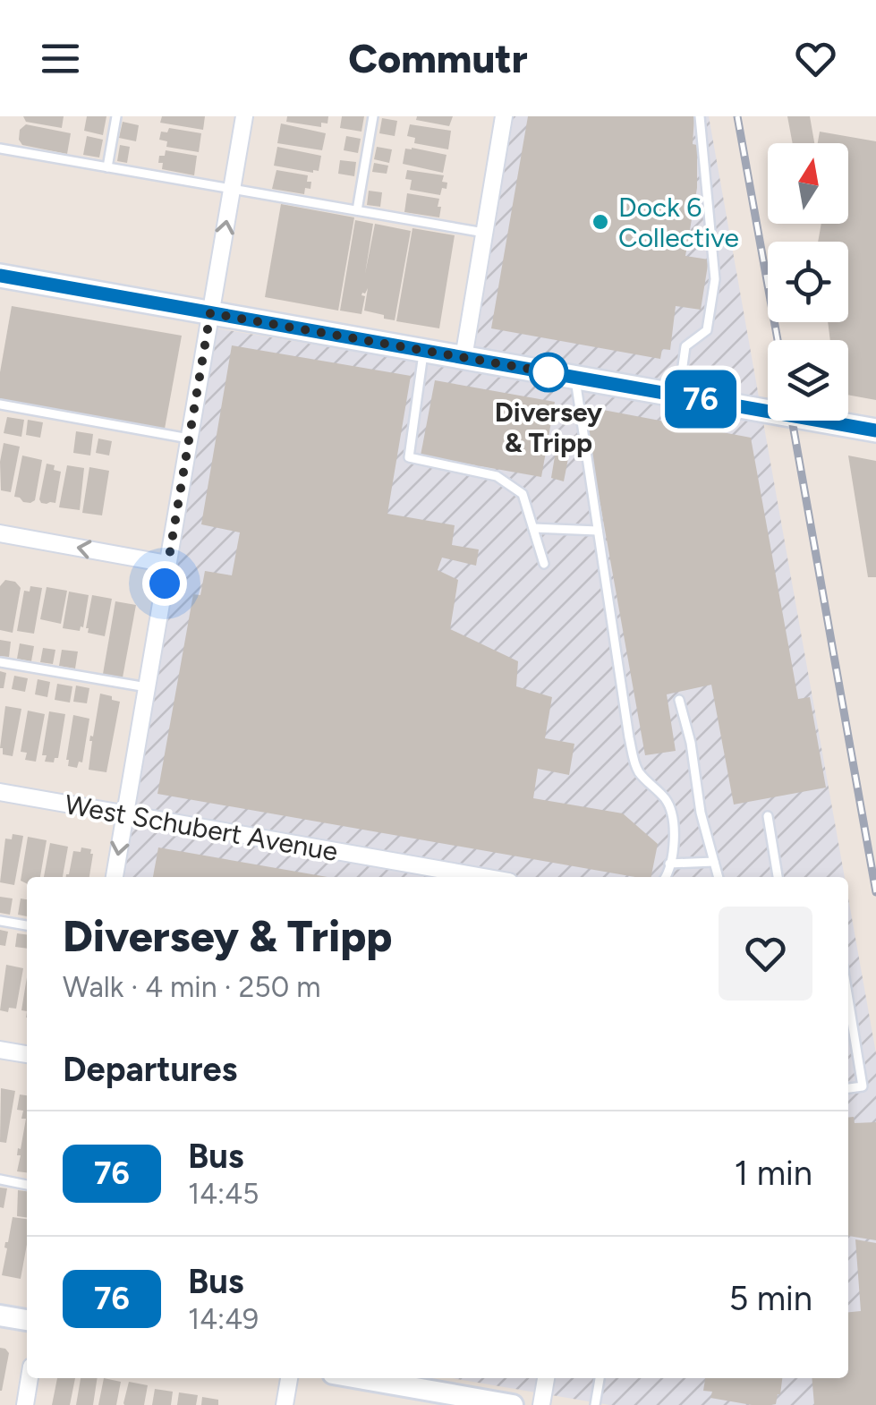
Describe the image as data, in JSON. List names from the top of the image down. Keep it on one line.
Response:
{"streets":{"street":["West Schubert Avenue"]},"places":["Dock 6 Collective","Diversey & Tripp"],"lines":["bus line 76"],"north":"top","page":{"header":"Commutr","on_map":"76","heading":[["Diversey & Tripp","Walk · 4 min · 250 m"],"Departures"],"list":[{"mark":"76","name":"Bus","note":"14:45","value":"1 min"},{"mark":"76","name":"Bus","note":"14:49","value":"5 min"}]}}
